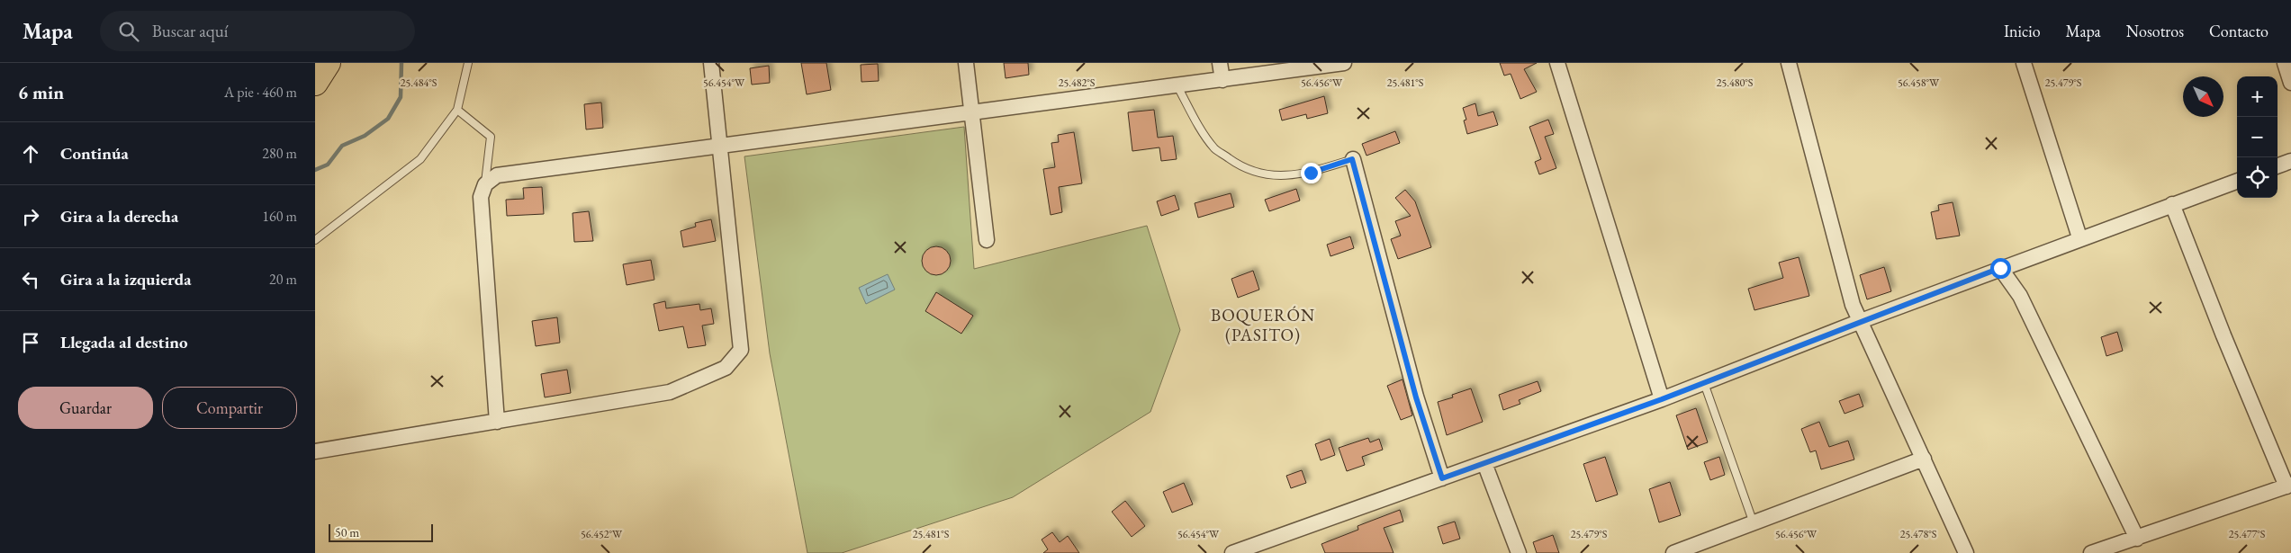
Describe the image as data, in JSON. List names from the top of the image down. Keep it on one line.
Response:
{"districts":["BOQUERÓN (PASITO)"],"scale_bar":"50 m","north":"bottom right","page":{"header":"Mapa","search":"Buscar aquí","nav":["Inicio","Mapa","Nosotros","Contacto"],"heading":["6 min","A pie · 460 m"],"map_buttons":["+","−"],"list":[["Continúa","280 m"],["Gira a la derecha","160 m"],["Gira a la izquierda","20 m"],"Llegada al destino"],"buttons":["Guardar","Compartir"],"scale":"50 m"},"coordinates":["25.484°S","56.454°W","25.482°S","56.456°W","25.481°S","25.480°S","56.458°W","25.479°S","56.452°W","25.478°S","25.477°S"]}
